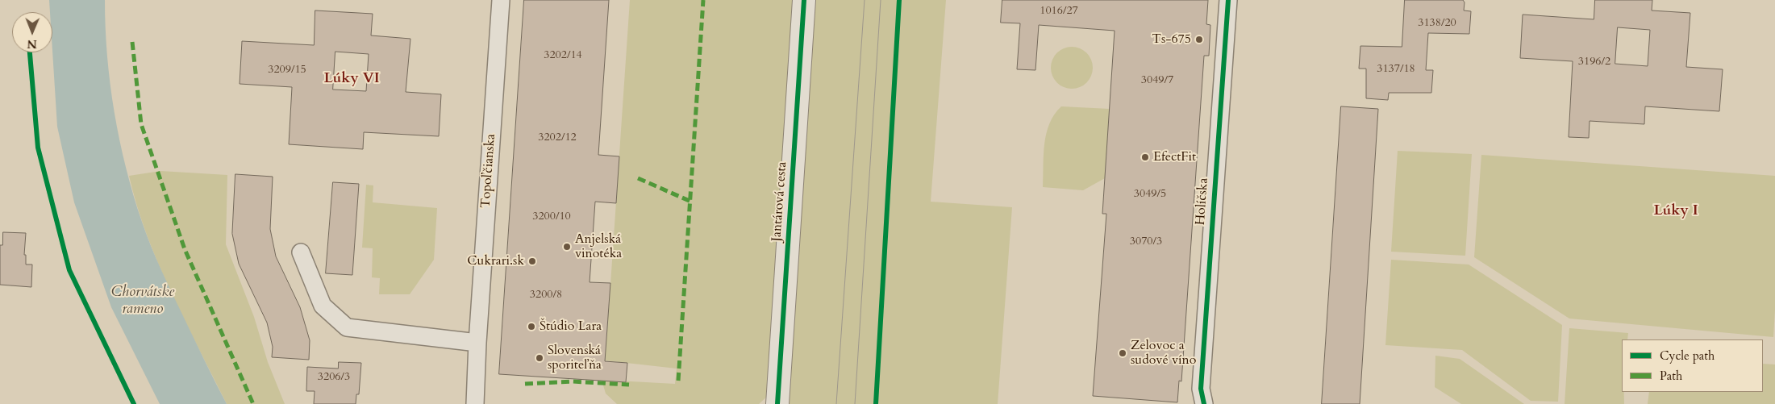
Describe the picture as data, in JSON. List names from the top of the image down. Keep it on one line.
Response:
{"streets":{"street":["Topoľčianska","Jantárová cesta","Holíčska"]},"districts":["Lúky VI","Lúky I"],"water":["Chorvátske rameno"],"places":["Ts-675","EfectFit","Anjelská vinotéka","Cukrari.sk","Štúdio Lara","Zelovoc a sudové víno","Slovenská sporiteľňa"],"house_numbers":["1016/27","3138/20","3202/14","3196/2","3137/18","3209/15","3049/7","3202/12","3049/5","3200/10","3070/3","3200/8","3206/3"],"legend":["Cycle path","Path"],"north":"bottom"}
